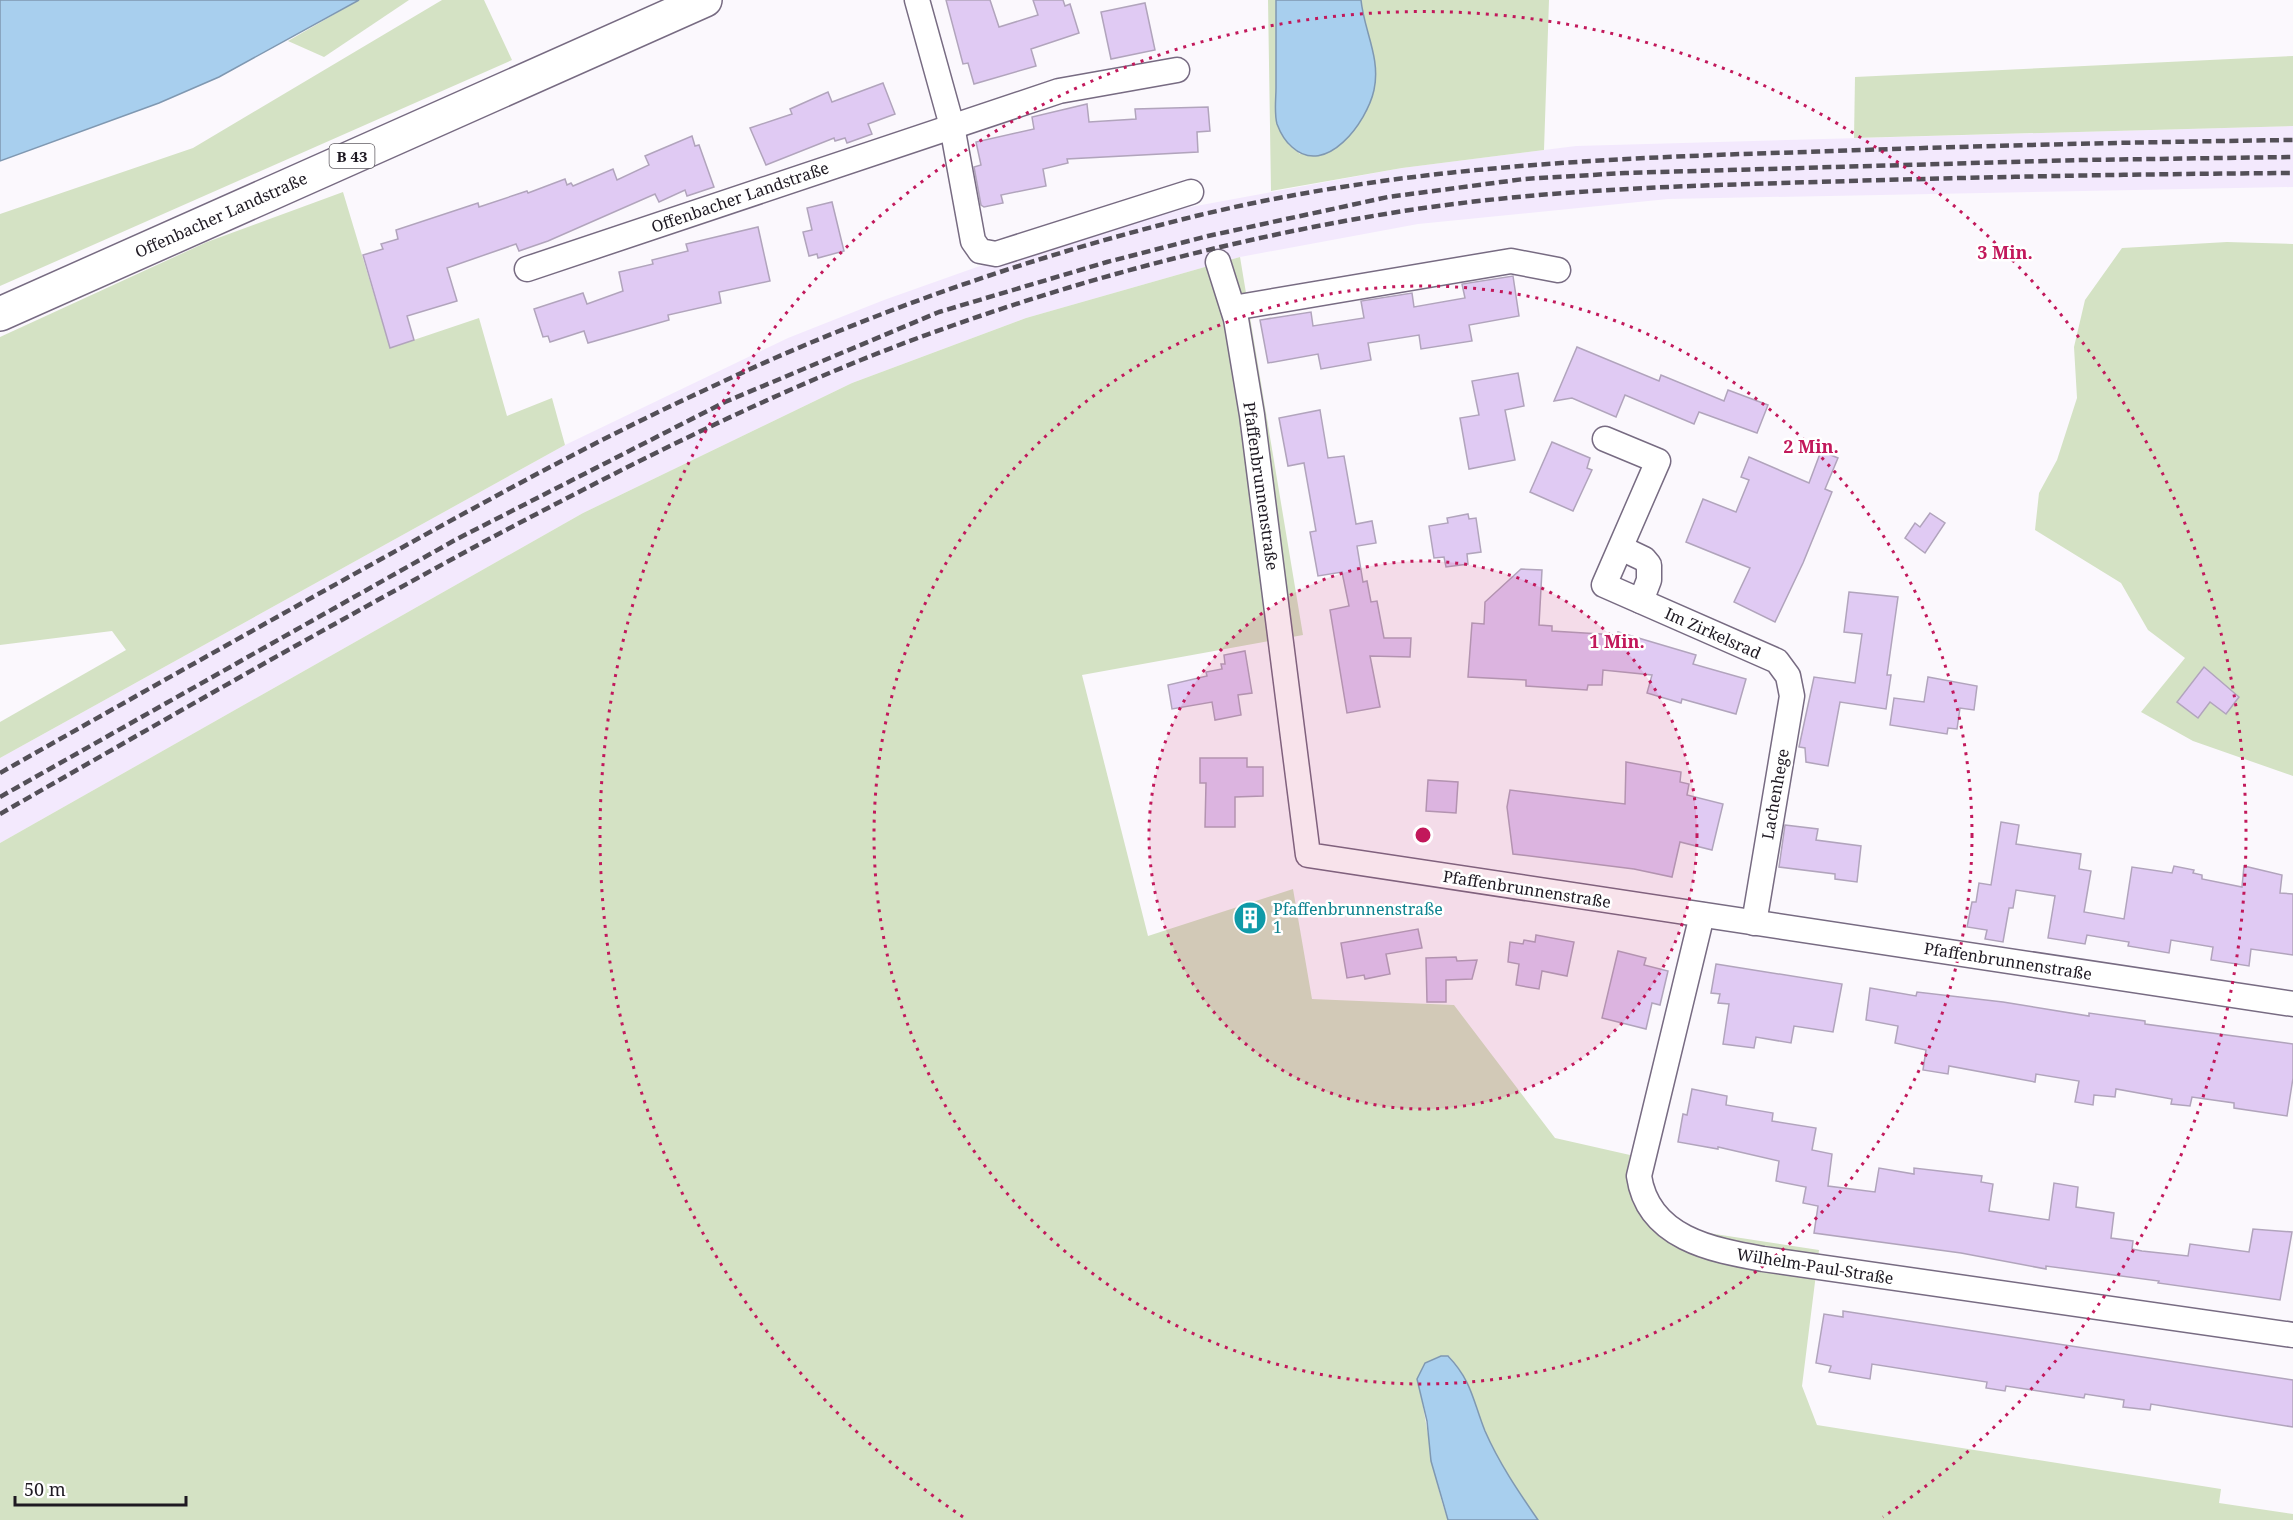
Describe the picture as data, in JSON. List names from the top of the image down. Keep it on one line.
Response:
{"streets":{"main road":["B 43","Offenbacher Landstraße"],"street":["Pfaffenbrunnenstraße","Im Zirkelsrad","Lachenhege","Wilhelm-Paul-Straße"]},"crossings":[["Pfaffenbrunnenstraße","Lachenhege"],["Pfaffenbrunnenstraße","Wilhelm-Paul-Straße"],["Im Zirkelsrad","Lachenhege"]],"places":{"building":["Pfaffenbrunnenstraße 1"]},"scale_bar":"50 m","rings":["3 Min.","2 Min.","1 Min."]}
